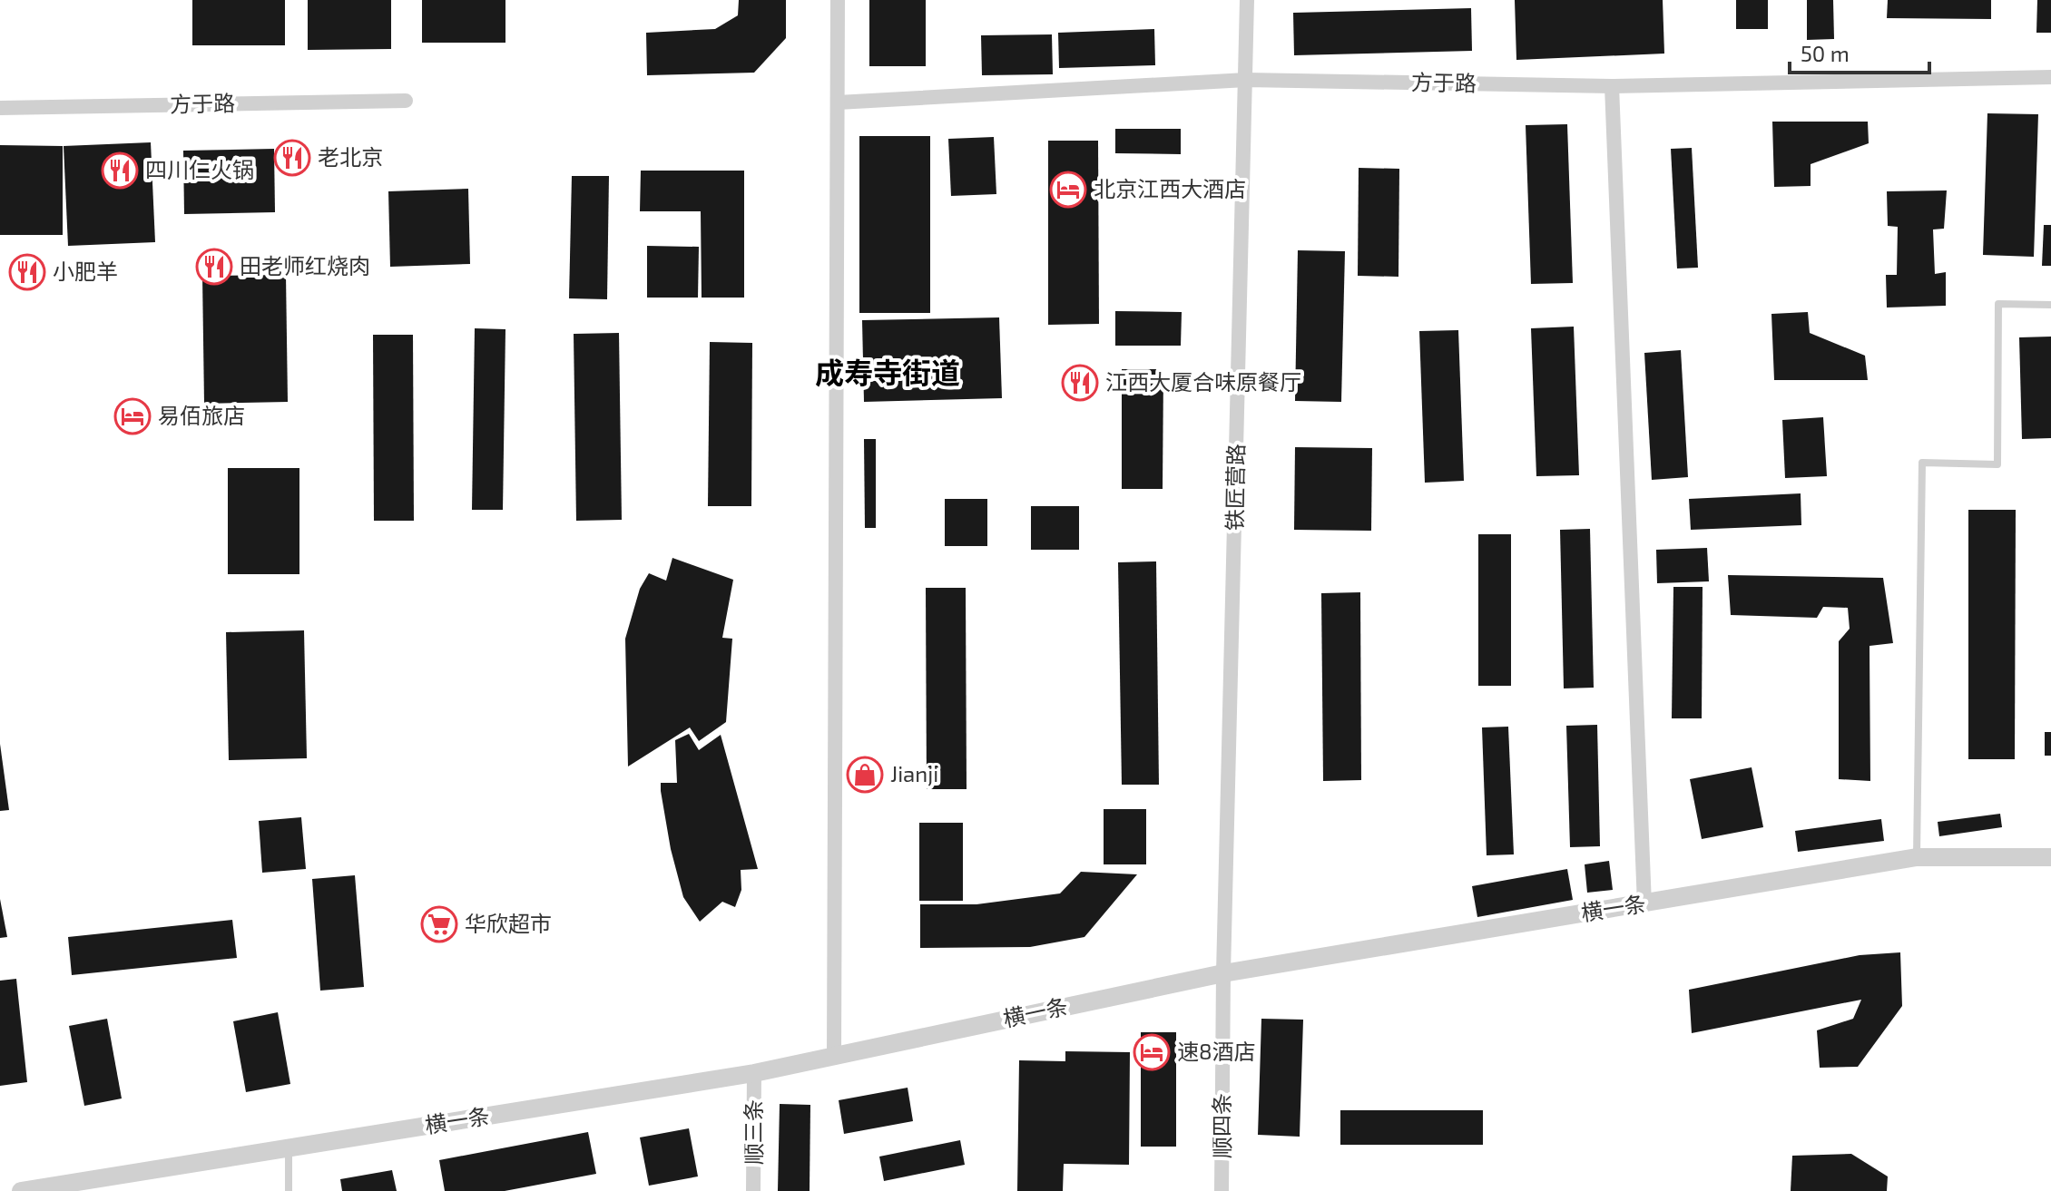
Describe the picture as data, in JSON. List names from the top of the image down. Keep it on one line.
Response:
{"streets":{"street":["方于路","铁匠营路","横一条","顺四条","顺三条"]},"crossings":[["方于路","铁匠营路"],["铁匠营路","横一条"],["铁匠营路","顺四条"],["横一条","顺四条"],["横一条","顺三条"]],"districts":["成寿寺街道"],"places":{"restaurant":["老北京","四川仁火锅","田老师红烧肉","小肥羊","江西大厦合味原餐厅"],"hotel":["北京江西大酒店","易佰旅店","速8酒店"],"shop":["Jianji"],"supermarket":["华欣超市"]},"scale_bar":"50 m"}
